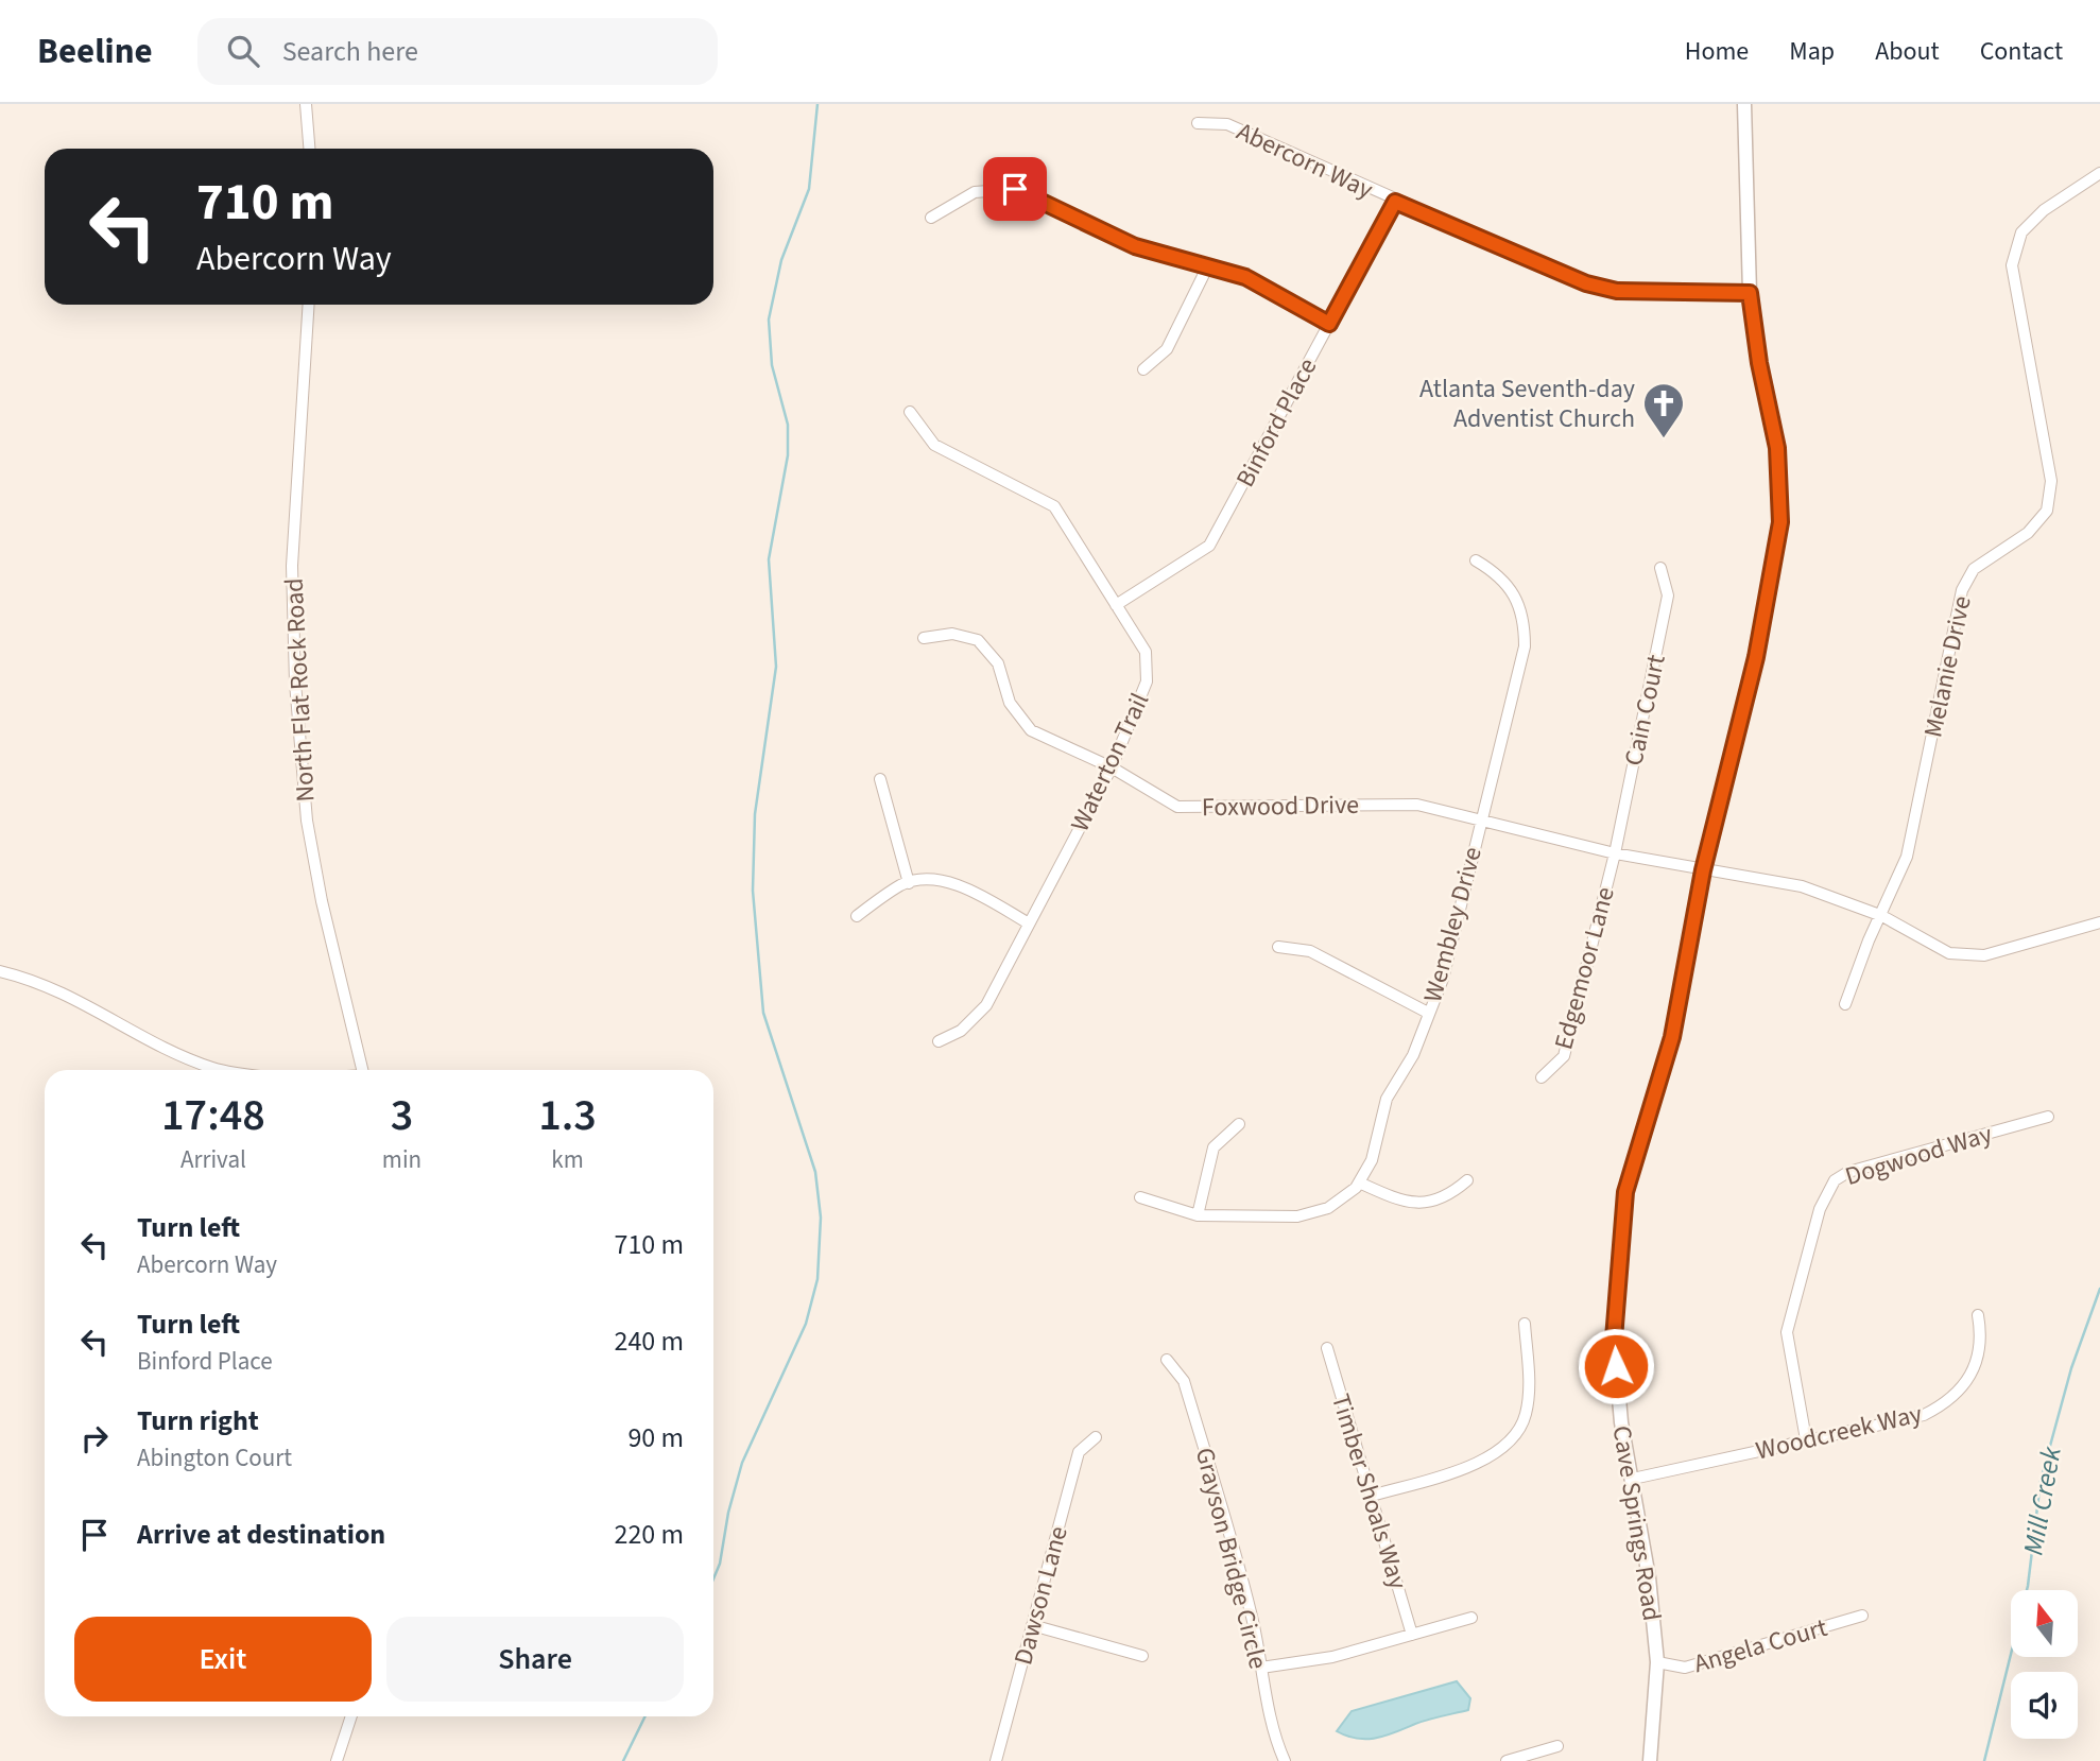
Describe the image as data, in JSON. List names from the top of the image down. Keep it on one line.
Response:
{"streets":{"street":["Abercorn Way","Binford Place","Melanie Drive","North Flat Rock Road","Cain Court","Waterton Trail","Foxwood Drive","Wembley Drive","Edgemoor Lane","Dogwood Way","Woodcreek Way","Timber Shoals Way","Cave Springs Road","Grayson Bridge Circle","Dawson Lane","Angela Court"]},"crossings":[["Abercorn Way","Binford Place"],["Abercorn Way","Cave Springs Road"],["Binford Place","Waterton Trail"],["Melanie Drive","Foxwood Drive"],["Cain Court","Foxwood Drive"],["Cain Court","Edgemoor Lane"],["Waterton Trail","Foxwood Drive"],["Foxwood Drive","Wembley Drive"],["Foxwood Drive","Edgemoor Lane"],["Foxwood Drive","Cave Springs Road"],["Dogwood Way","Woodcreek Way"],["Woodcreek Way","Cave Springs Road"],["Cave Springs Road","Angela Court"]],"water":["Mill Creek"],"places":{"church":["Atlanta Seventh-day Adventist Church"]},"north":"top","page":{"header":"Beeline","search":"Search here","nav":["Home","Map","About","Contact"],"turn":["710 m","Abercorn Way"],"eta":["17:48","Arrival","3","min","1.3","km"],"list":[{"name":"Turn left","note":"Abercorn Way","value":"710 m"},{"name":"Turn left","note":"Binford Place","value":"240 m"},{"name":"Turn right","note":"Abington Court","value":"90 m"},{"name":"Arrive at destination","value":"220 m"}],"buttons":["Exit","Share"]}}
